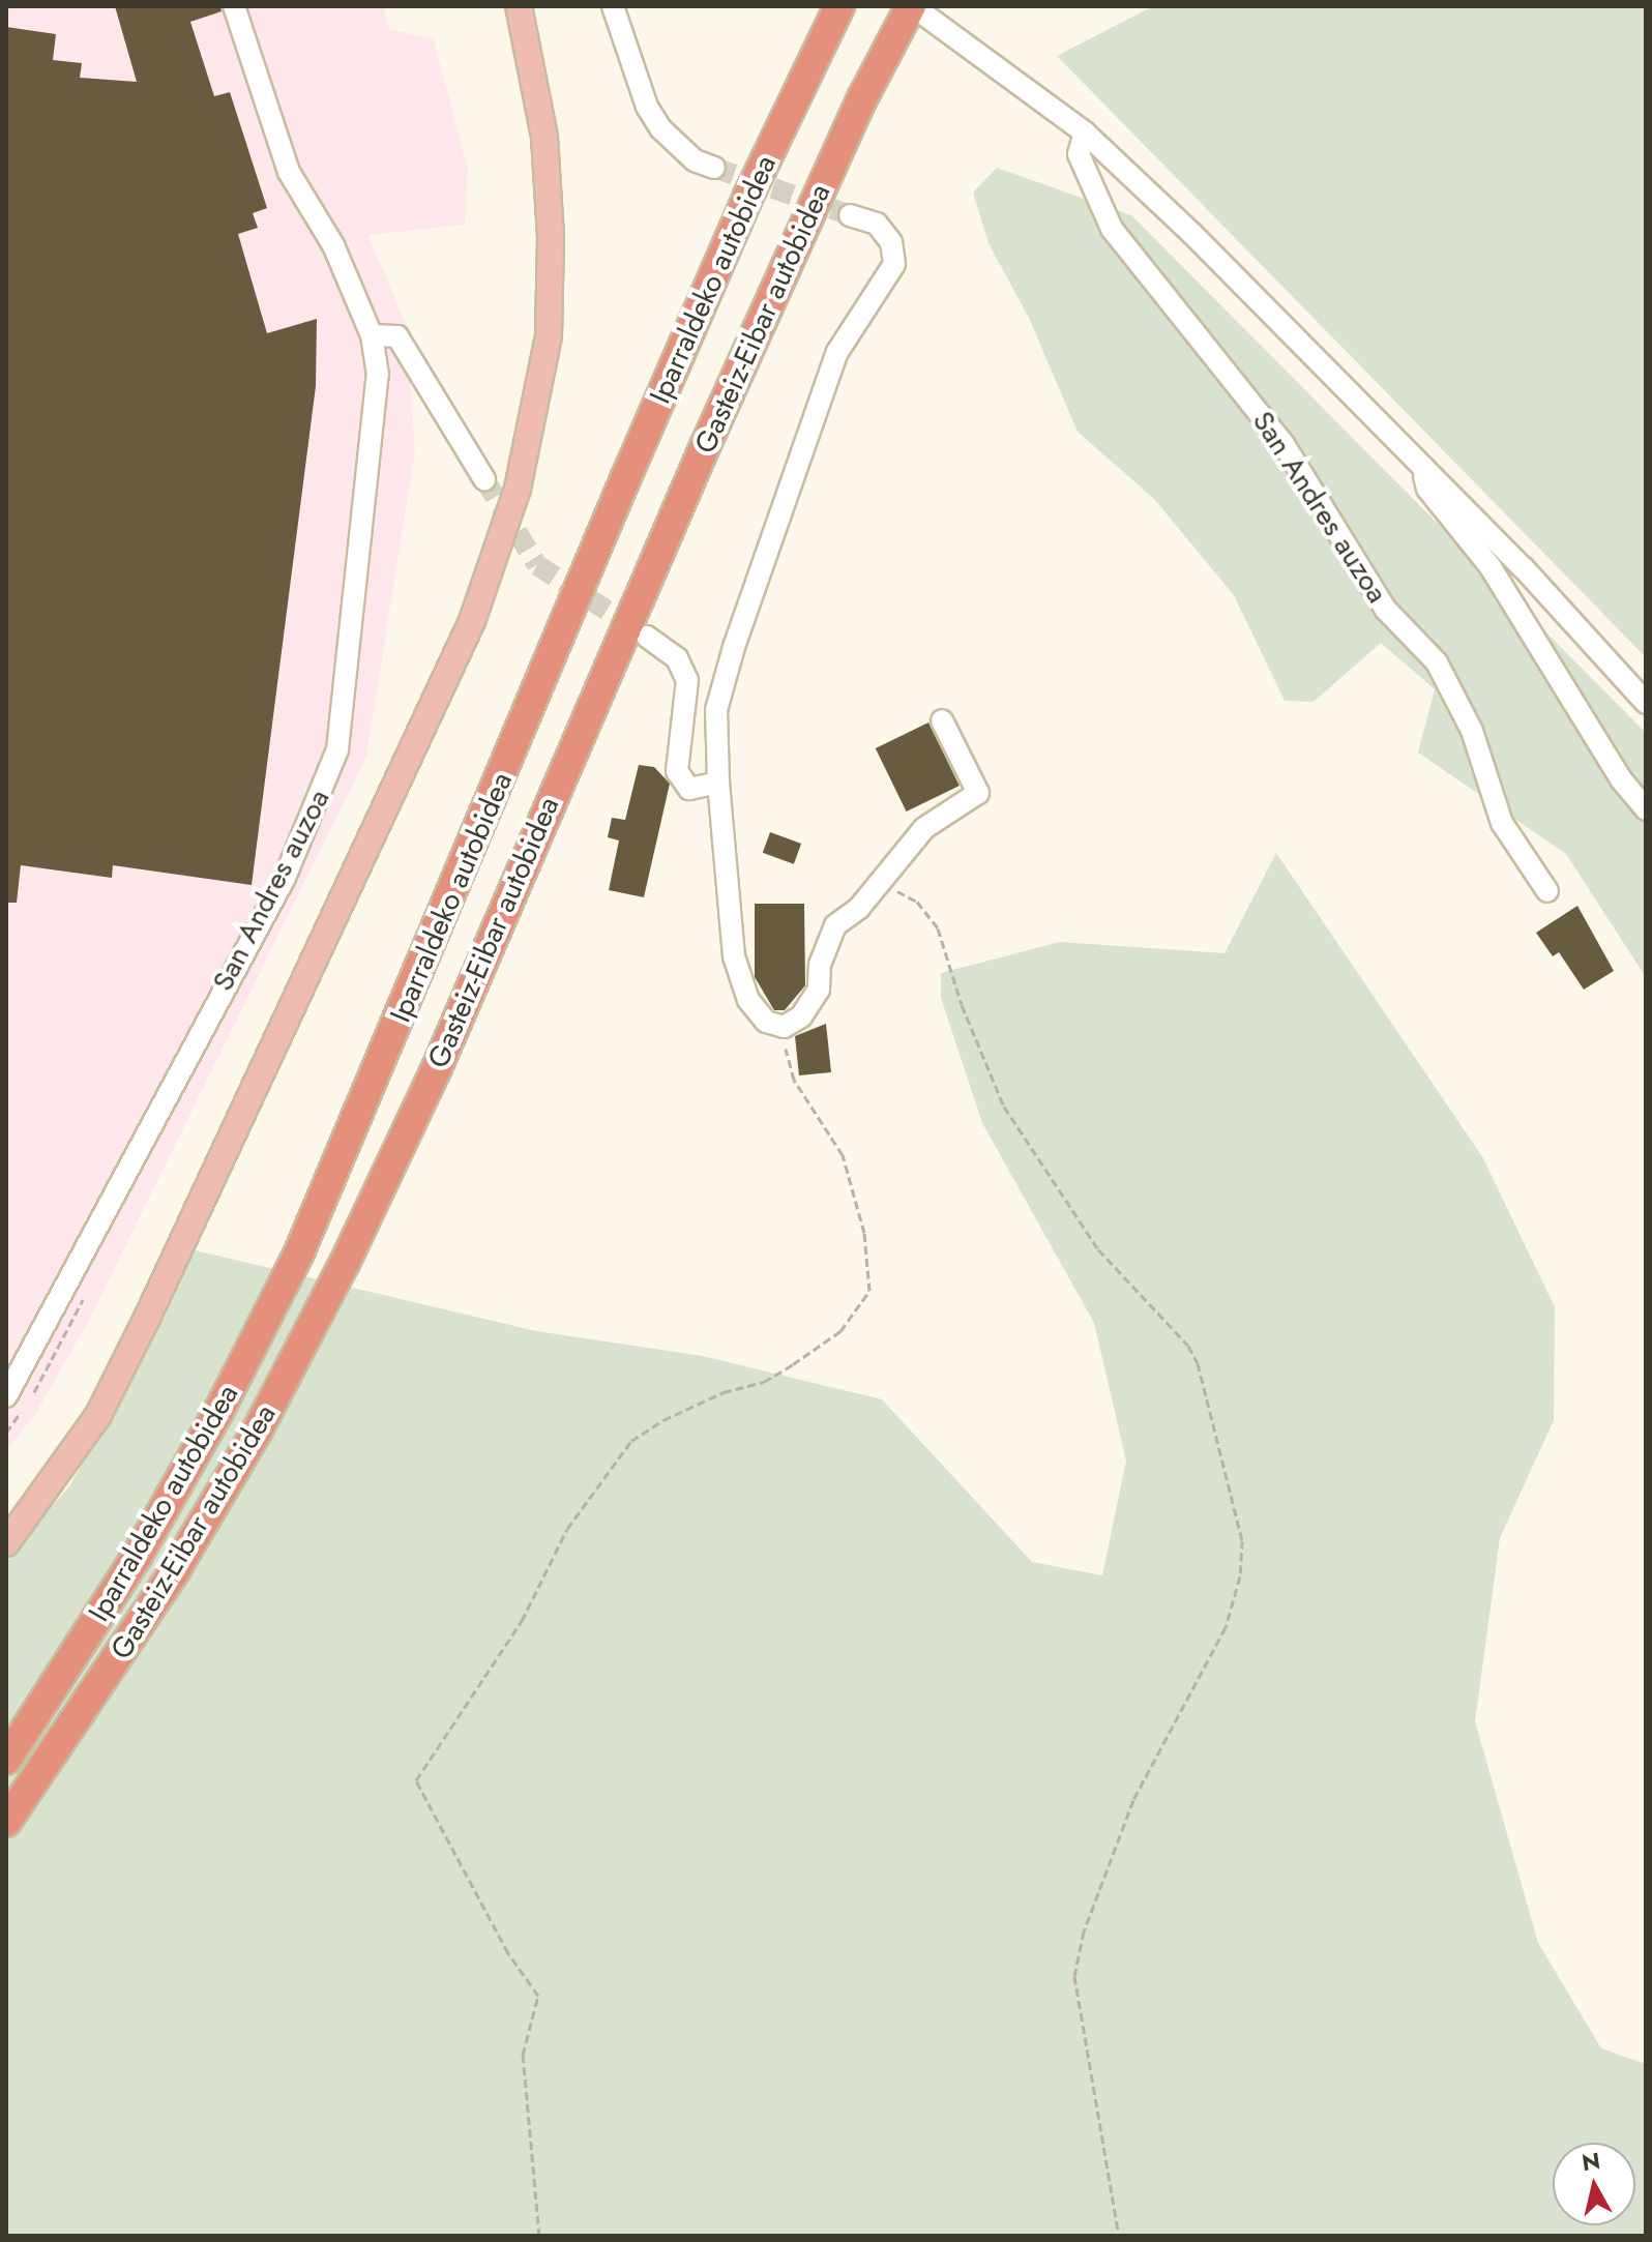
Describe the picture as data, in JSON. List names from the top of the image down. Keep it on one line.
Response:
{"streets":{"highway":["Iparraldeko autobidea","Gasteiz-Eibar autobidea"],"street":["San Andres auzoa"]},"north":"top"}
